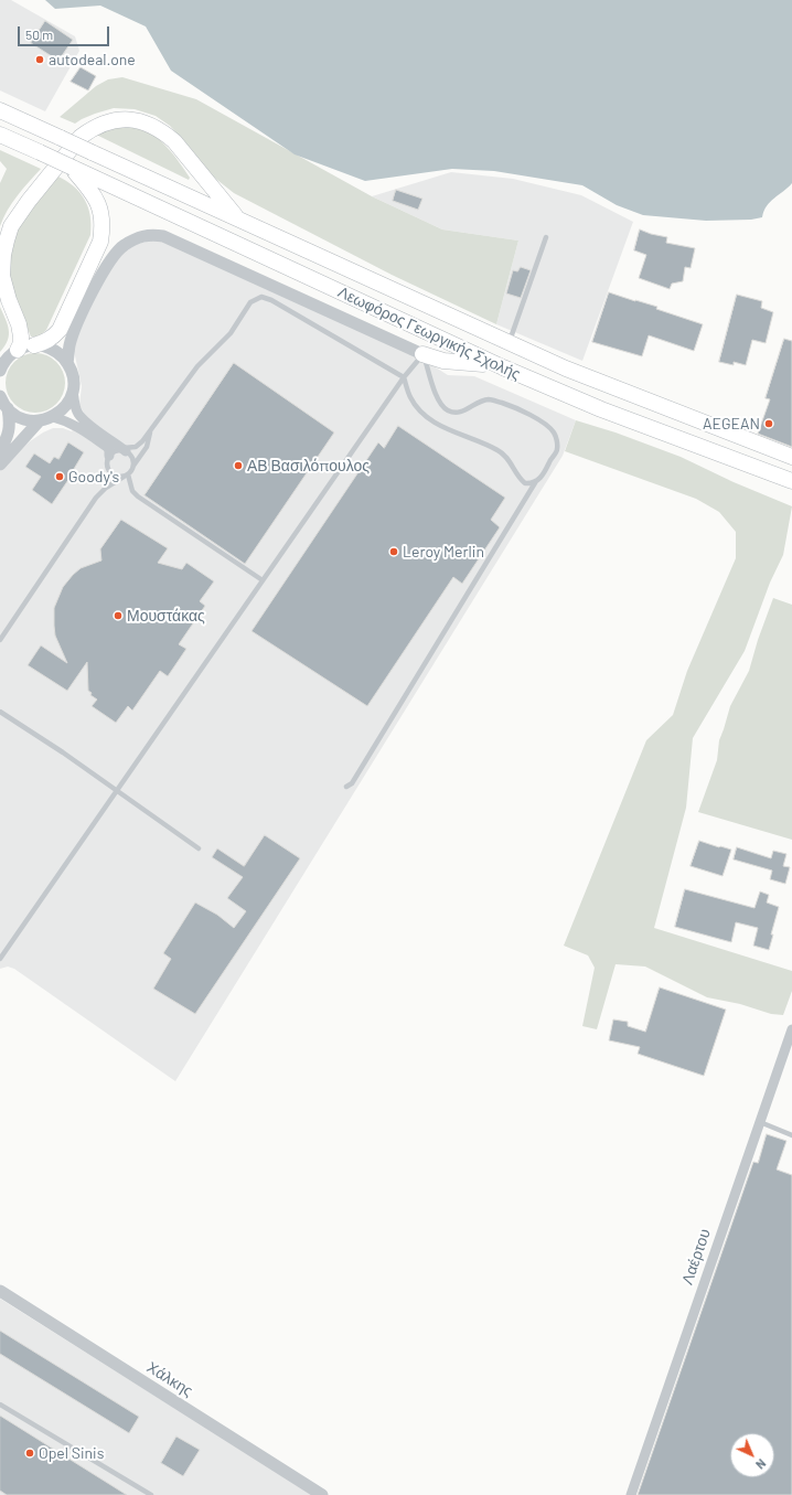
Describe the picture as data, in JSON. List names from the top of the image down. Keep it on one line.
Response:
{"streets":{"main road":["Λεωφόρος Γεωργικής Σχολής"],"street":["Λαέρτου","Χάλκης"]},"places":["autodeal.one","AEGEAN","ΑΒ Βασιλόπουλος","Goody's","Leroy Merlin","Μουστάκας","Opel Sinis"],"scale_bar":"50 m","north":"bottom right"}
